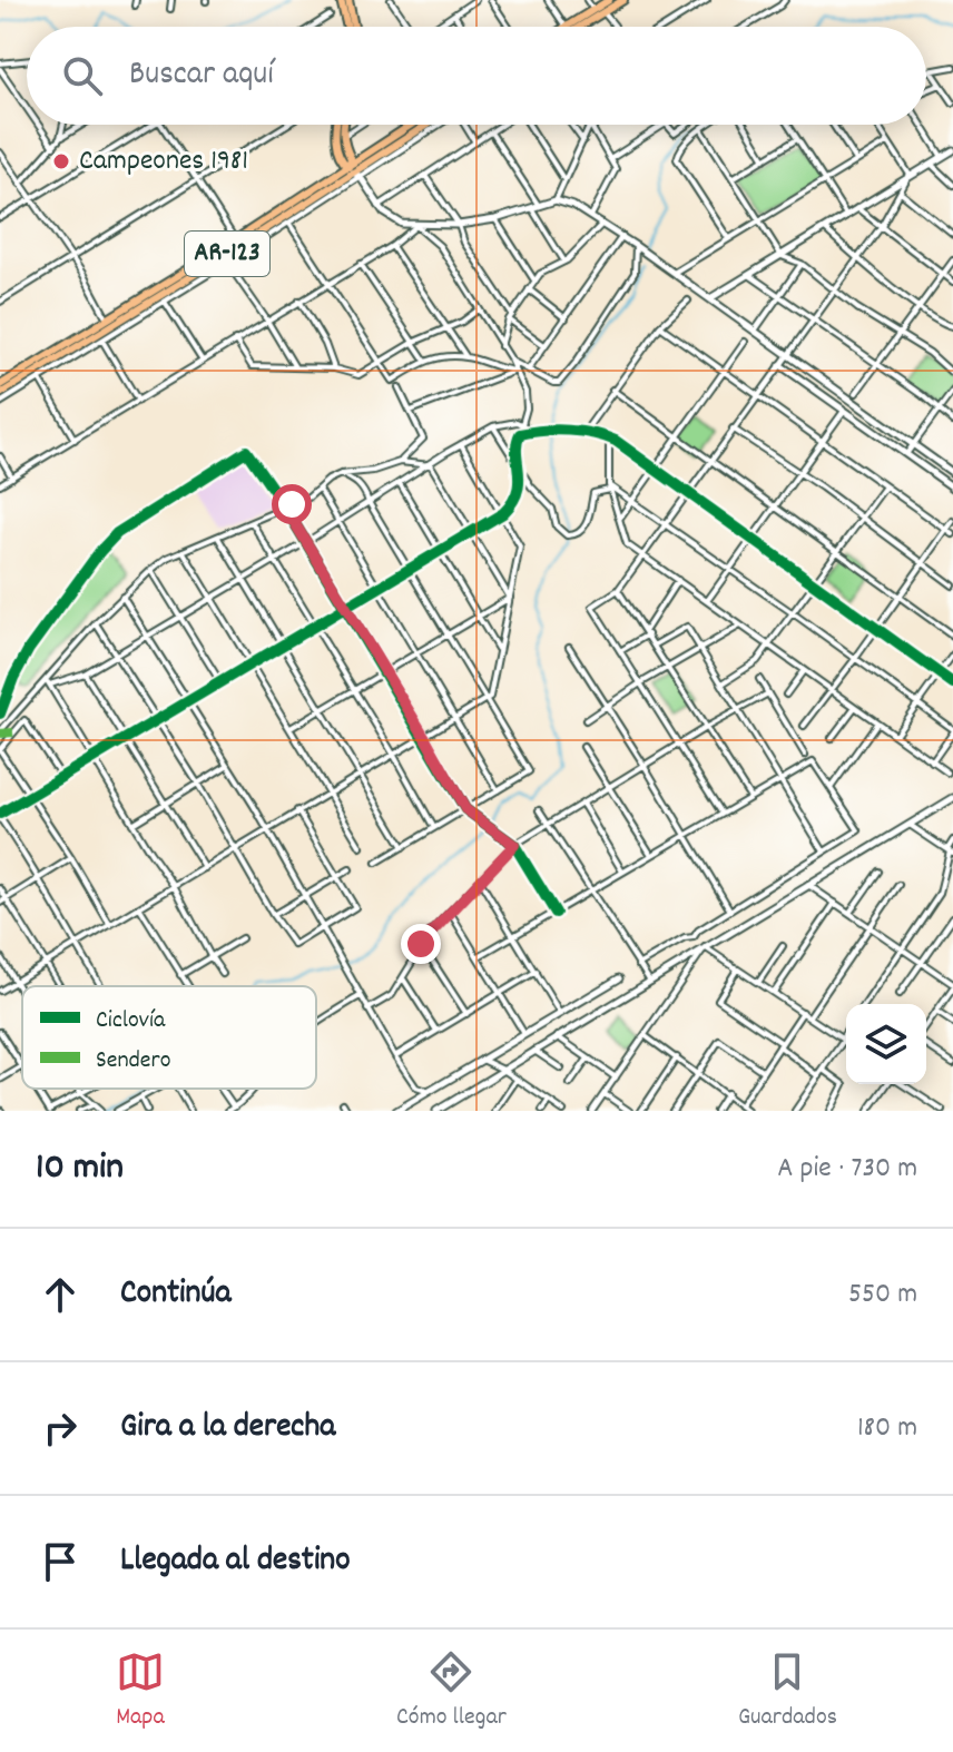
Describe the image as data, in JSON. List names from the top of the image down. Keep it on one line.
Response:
{"streets":{"main road":["AR-123"]},"places":["Campeones 1981"],"legend":["Ciclovía","Sendero"],"page":{"search":"Buscar aquí","heading":["10 min","A pie · 730 m"],"list":[["Continúa","550 m"],["Gira a la derecha","180 m"],"Llegada al destino"],"nav":["Mapa","Cómo llegar","Guardados"]}}
